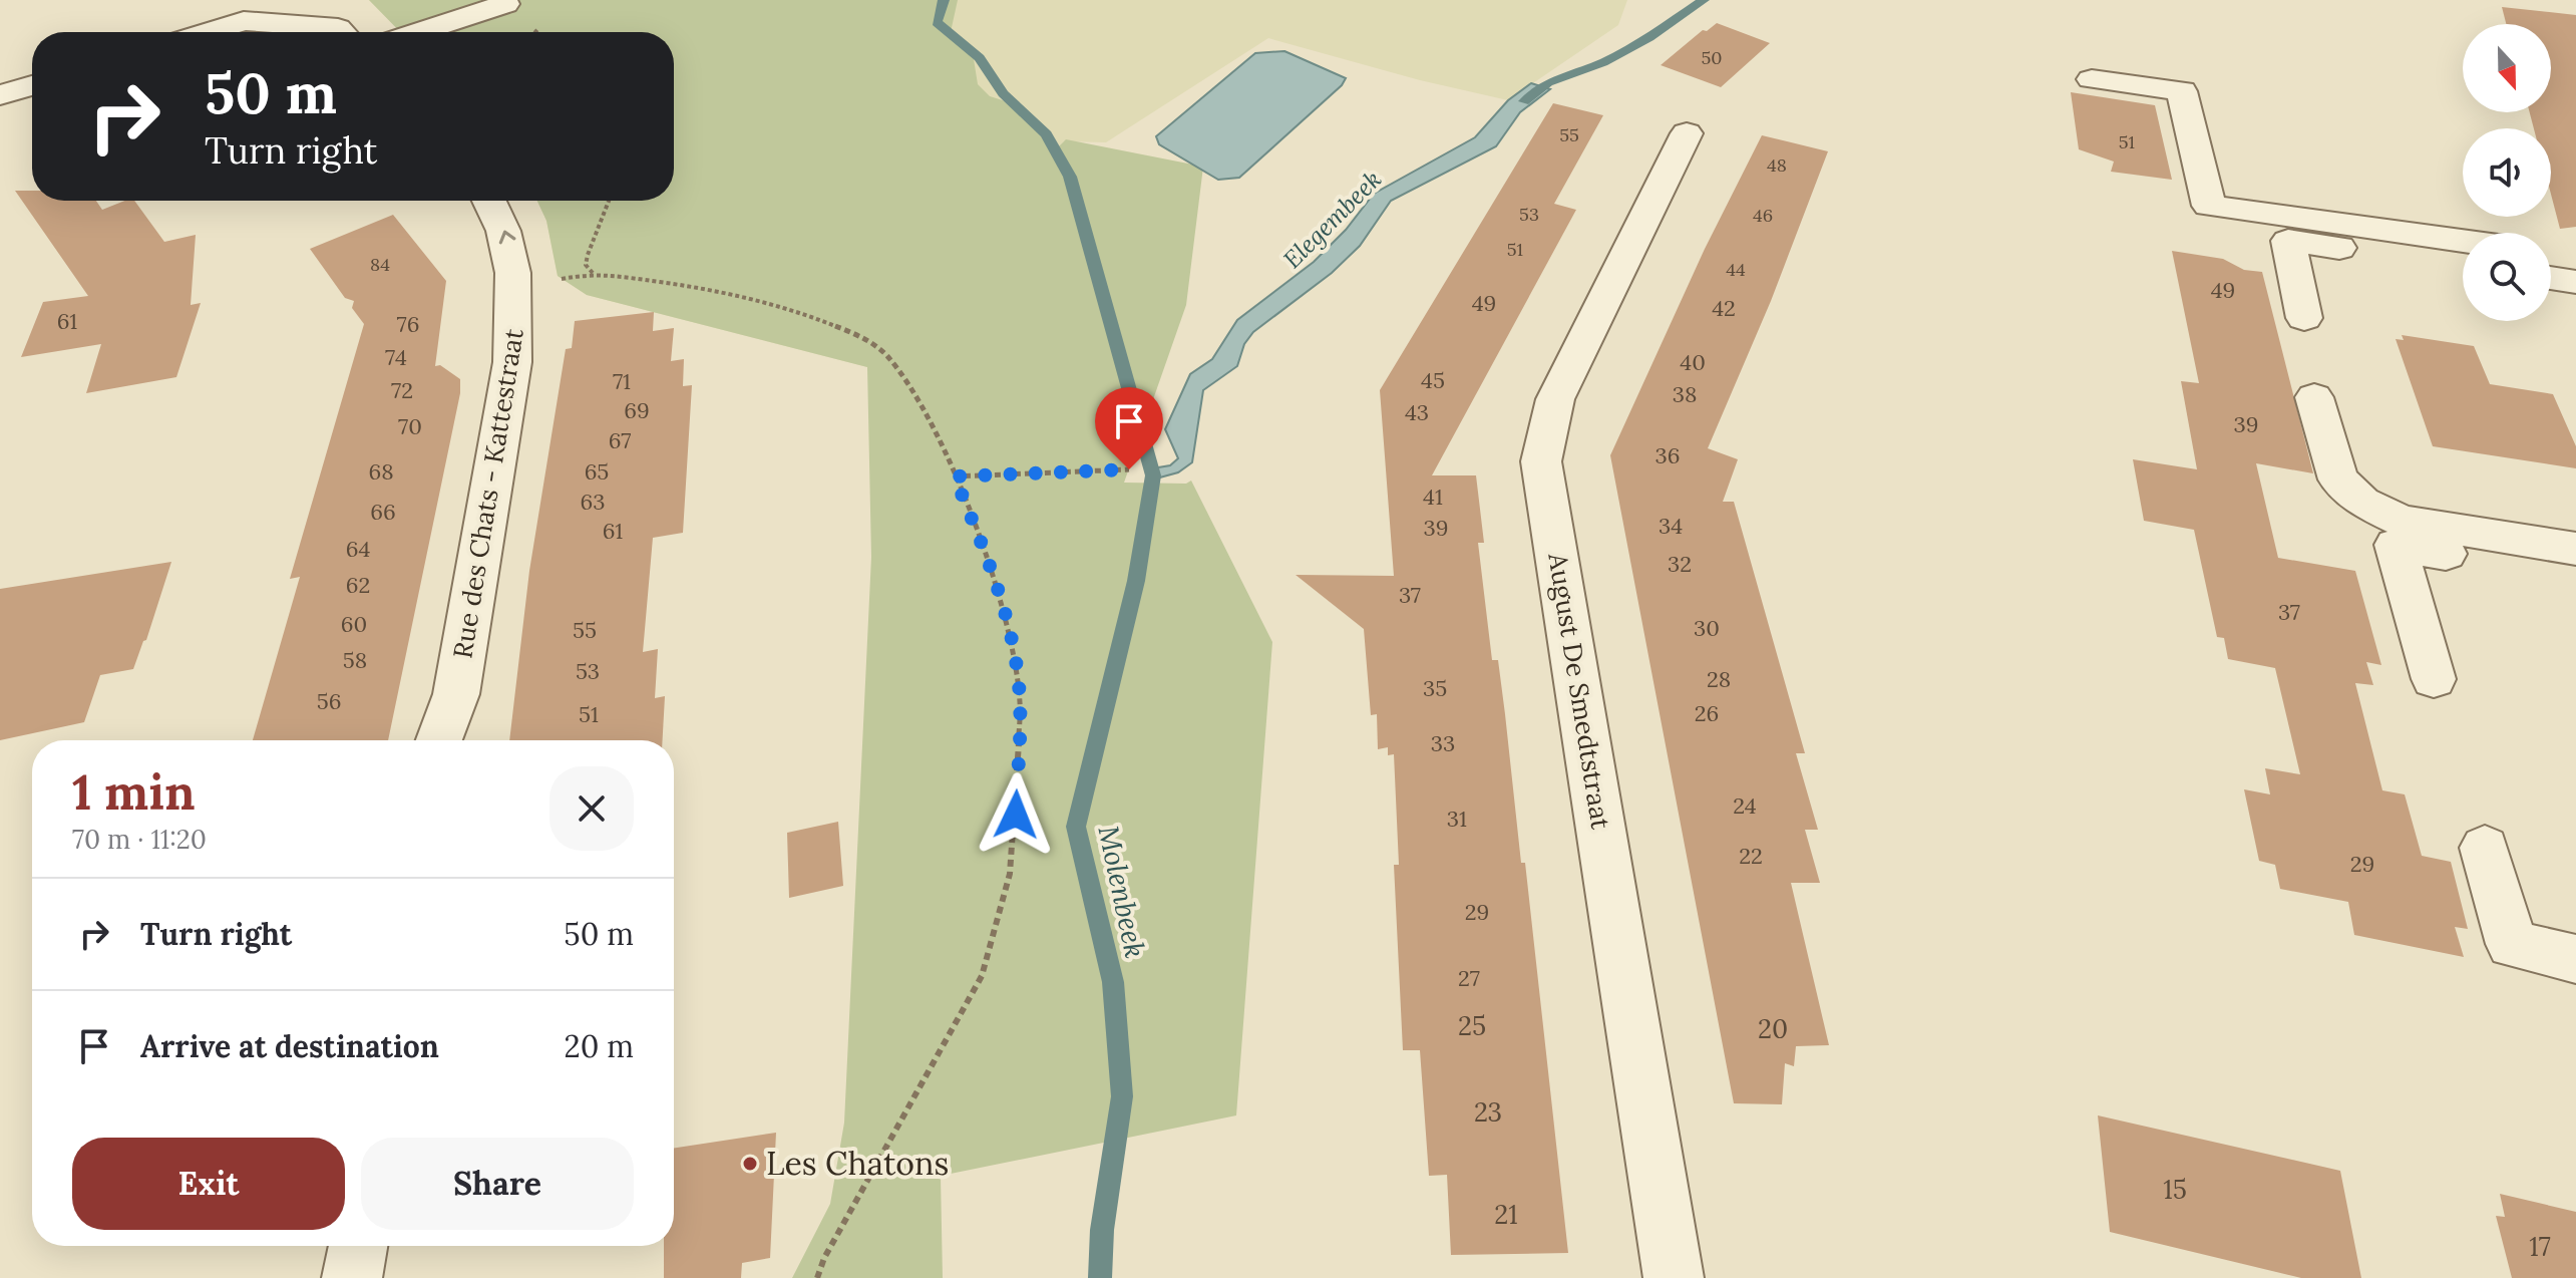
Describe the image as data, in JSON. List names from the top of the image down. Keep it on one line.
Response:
{"streets":{"street":["Rue des Chats - Kattestraat","August De Smedtstraat"]},"one_way":["Rue des Chats - Kattestraat"],"water":["Elegembeek","Molenbeek"],"places":["Les Chatons"],"house_numbers":["50","55","51","48","53","46","51","84","44","49","49","42","61","76","74","40","45","71","72","38","69","43","39","70","67","36","68","65","41","63","66","34","39","61","64","32","62","37","37","60","30","55","58","53","28","35","56","26","51","33","24","31","22","29","29","27","25","20","23","15","21","17"],"north":"bottom","page":{"turn":["50 m","Turn right"],"heading":["1 min","70 m · 11:20"],"list":[{"name":"Turn right","value":"50 m"},{"name":"Arrive at destination","value":"20 m"}],"buttons":["Exit","Share"]}}
